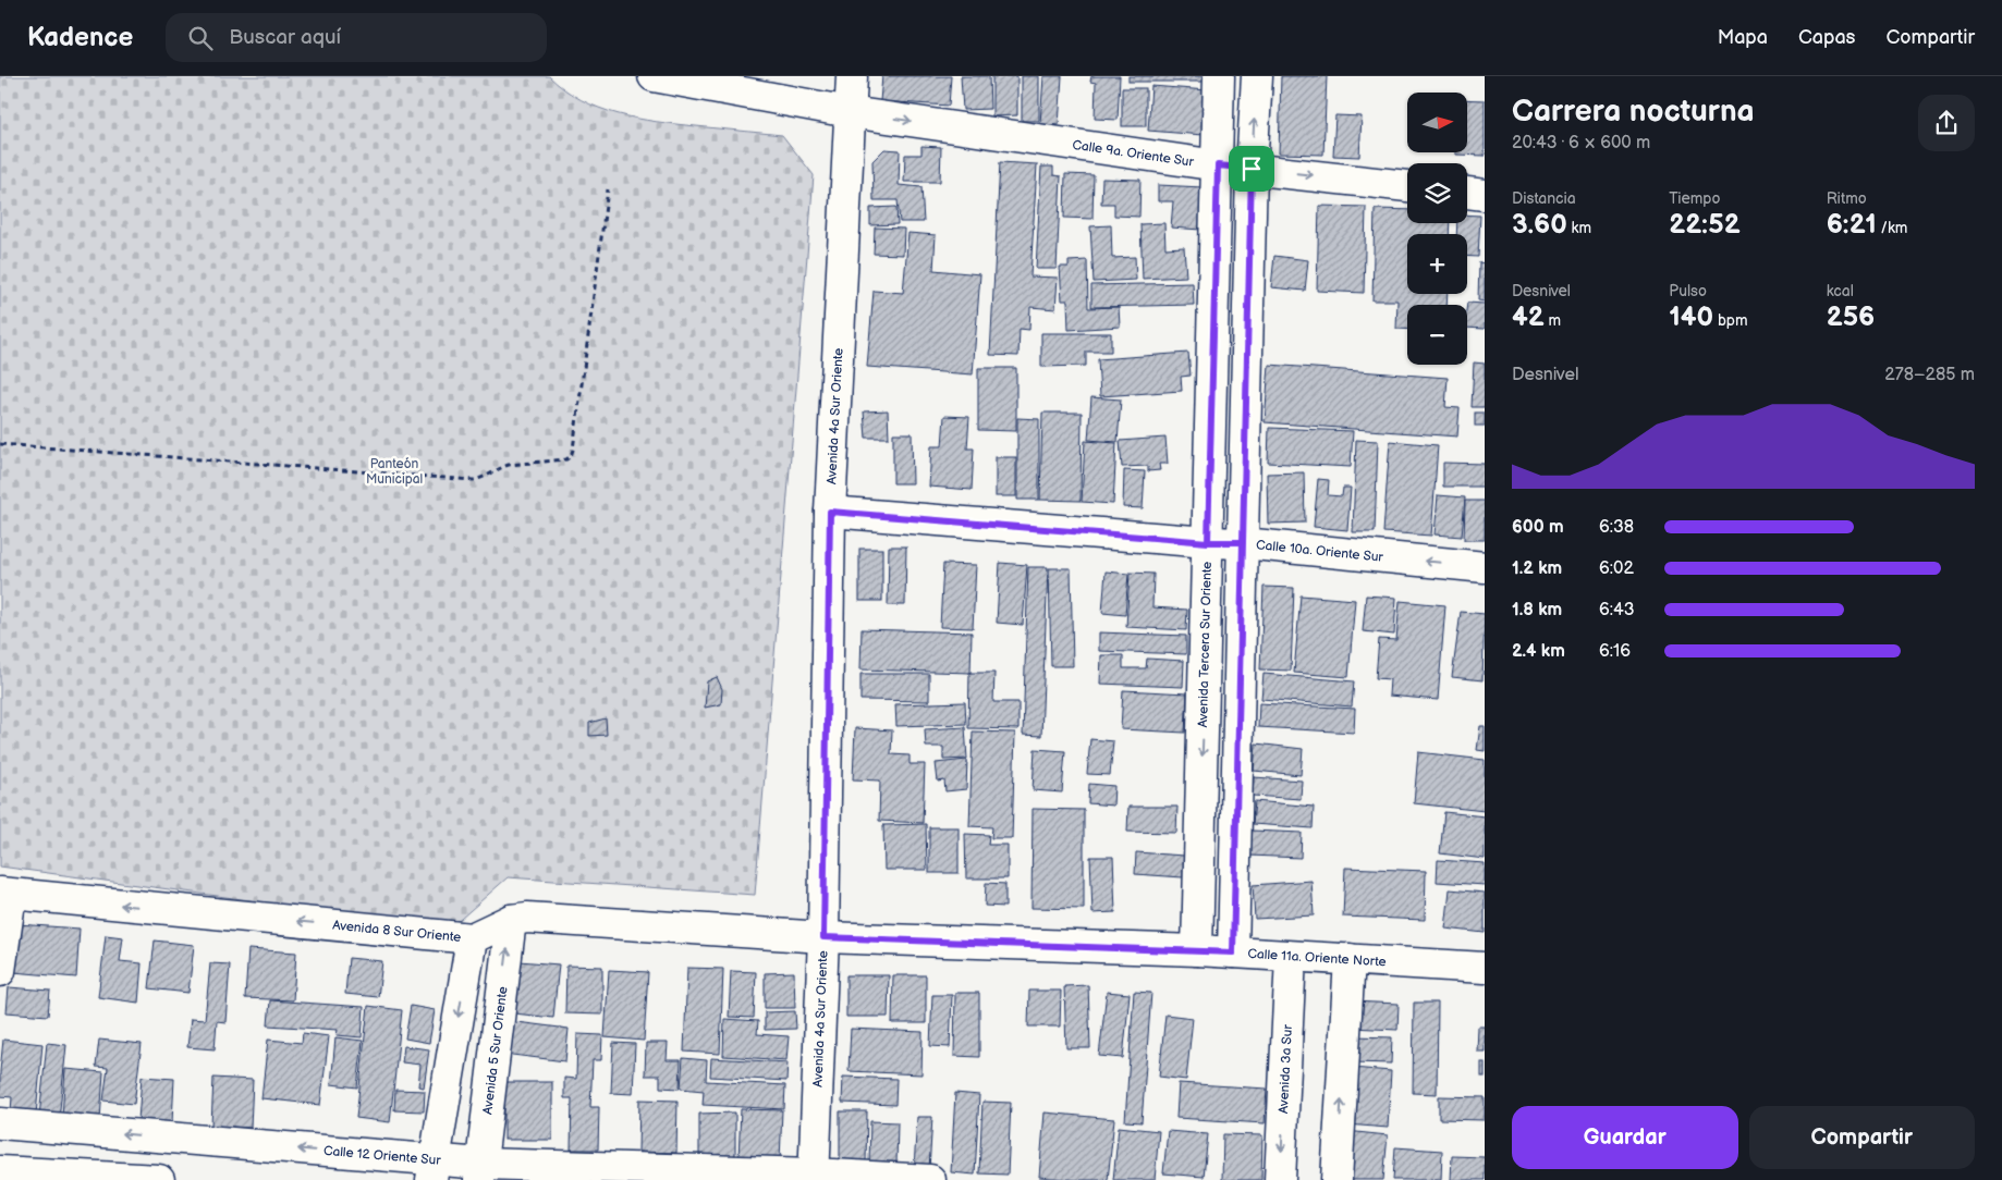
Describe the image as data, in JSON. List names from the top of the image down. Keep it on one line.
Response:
{"streets":{"street":["Calle 9a. Oriente Sur","Avenida 4a Sur Oriente","Calle 10a. Oriente Sur","Avenida Tercera Sur Oriente","Avenida 8 Sur Oriente","Calle 11a. Oriente Norte","Avenida 5 Sur Oriente","Avenida 3a Sur","Calle 12 Oriente Sur"]},"crossings":[["Calle 9a. Oriente Sur","Avenida 4a Sur Oriente"],["Calle 9a. Oriente Sur","Avenida Tercera Sur Oriente"],["Avenida 4a Sur Oriente","Calle 10a. Oriente Sur"],["Avenida 4a Sur Oriente","Avenida 8 Sur Oriente"],["Avenida 4a Sur Oriente","Calle 11a. Oriente Norte"],["Avenida 4a Sur Oriente","Calle 12 Oriente Sur"],["Calle 10a. Oriente Sur","Avenida Tercera Sur Oriente"],["Avenida Tercera Sur Oriente","Calle 11a. Oriente Norte"],["Avenida 8 Sur Oriente","Calle 11a. Oriente Norte"],["Avenida 8 Sur Oriente","Avenida 5 Sur Oriente"],["Calle 11a. Oriente Norte","Avenida 3a Sur"],["Avenida 5 Sur Oriente","Calle 12 Oriente Sur"]],"one_way":["Calle 9a. Oriente Sur","Calle 10a. Oriente Sur","Avenida 8 Sur Oriente"],"parks":["Panteón Municipal"],"north":"right","page":{"header":"Kadence","search":"Buscar aquí","nav":["Mapa","Capas","Compartir"],"heading":["Carrera nocturna","20:43 · 6 × 600 m"],"map_buttons":["+","−"],"stats":[["Distancia","3.60 km"],["Tiempo","22:52"],["Ritmo","6:21 /km"],["Desnivel","42 m"],["Pulso","140 bpm"],["kcal","256"]],"chart":["Desnivel","278–285 m"],"list":[{"name":"600 m","note":"6:38"},{"name":"1.2 km","note":"6:02"},{"name":"1.8 km","note":"6:43"},{"name":"2.4 km","note":"6:16"}],"buttons":["Guardar","Compartir"]}}
